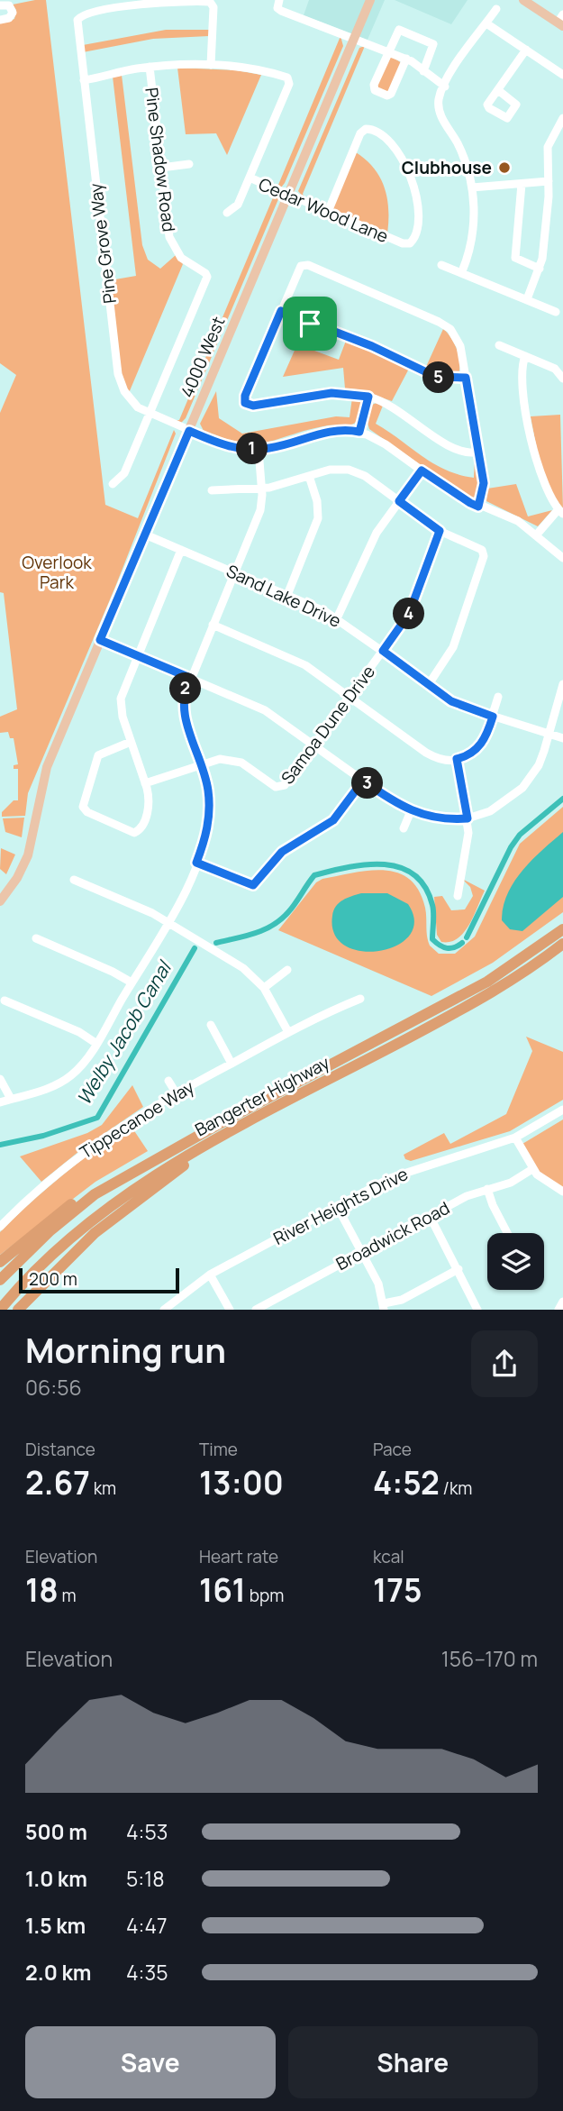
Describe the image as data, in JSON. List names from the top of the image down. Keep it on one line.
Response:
{"streets":{"highway":["Bangerter Highway"],"main road":["4000 West"],"street":["Pine Shadow Road","Cedar Wood Lane","Pine Grove Way","Sand Lake Drive","Samoa Dune Drive","Tippecanoe Way","River Heights Drive","Broadwick Road"]},"crossings":[["Pine Shadow Road","Pine Grove Way"],["Cedar Wood Lane","4000 West"],["Pine Grove Way","4000 West"],["4000 West","Sand Lake Drive"],["Sand Lake Drive","Samoa Dune Drive"]],"water":["Welby Jacob Canal"],"parks":["Overlook Park"],"places":["Clubhouse"],"scale_bar":"200 m","page":{"pins":["5","1","4","2","3"],"scale":"200 m","heading":["Morning run","06:56"],"stats":[["Distance","2.67 km"],["Time","13:00"],["Pace","4:52 /km"],["Elevation","18 m"],["Heart rate","161 bpm"],["kcal","175"]],"chart":["Elevation","156–170 m"],"list":[{"name":"500 m","note":"4:53"},{"name":"1.0 km","note":"5:18"},{"name":"1.5 km","note":"4:47"},{"name":"2.0 km","note":"4:35"}],"buttons":["Save","Share"]}}
